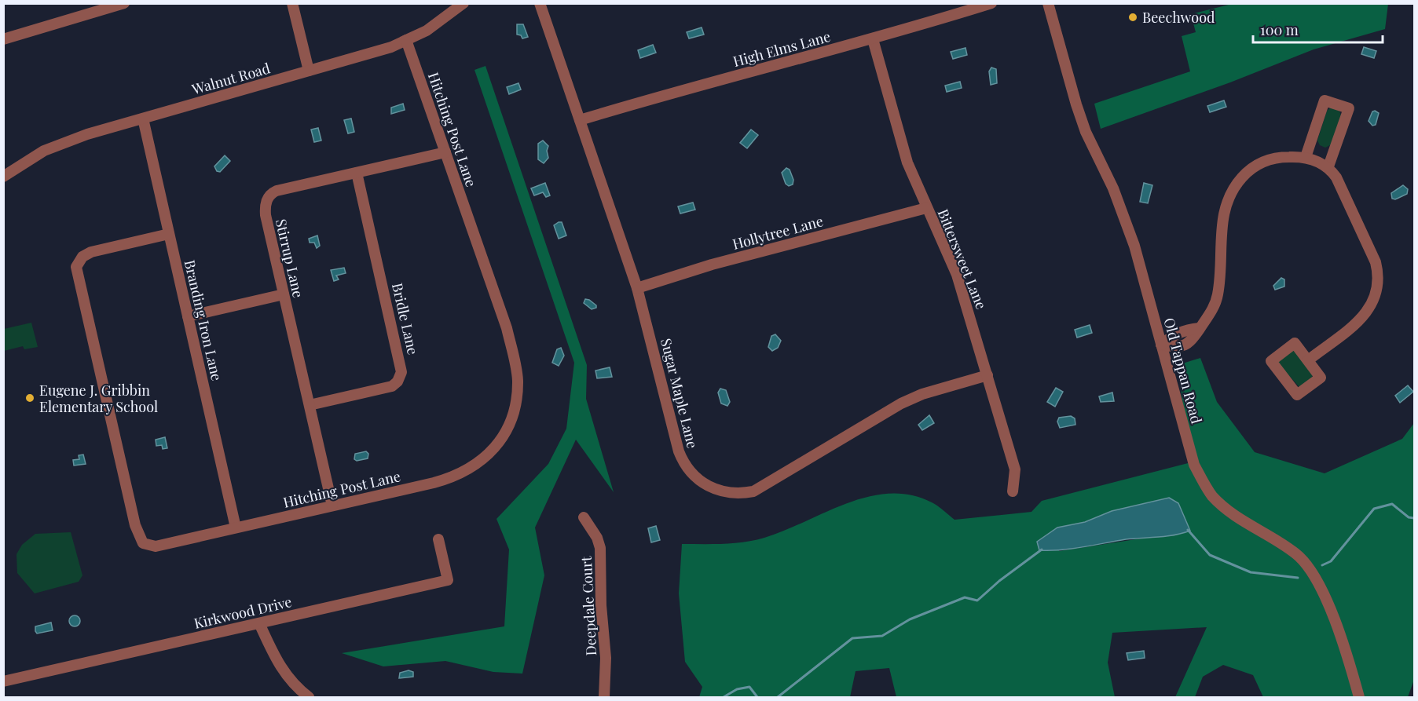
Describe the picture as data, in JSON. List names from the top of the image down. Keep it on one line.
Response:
{"streets":{"street":["High Elms Lane","Walnut Road","Hitching Post Lane","Hollytree Lane","Stirrup Lane","Bittersweet Lane","Bridle Lane","Branding Iron Lane","Old Tappan Road","Sugar Maple Lane","Deepdale Court","Kirkwood Drive"]},"crossings":[["High Elms Lane","Bittersweet Lane"],["High Elms Lane","Sugar Maple Lane"],["Walnut Road","Hitching Post Lane"],["Walnut Road","Branding Iron Lane"],["Hitching Post Lane","Stirrup Lane"],["Hitching Post Lane","Branding Iron Lane"],["Hollytree Lane","Bittersweet Lane"],["Hollytree Lane","Sugar Maple Lane"],["Stirrup Lane","Bridle Lane"],["Bittersweet Lane","Sugar Maple Lane"]],"places":["Beechwood","Eugene J. Gribbin Elementary School"],"scale_bar":"100 m"}
